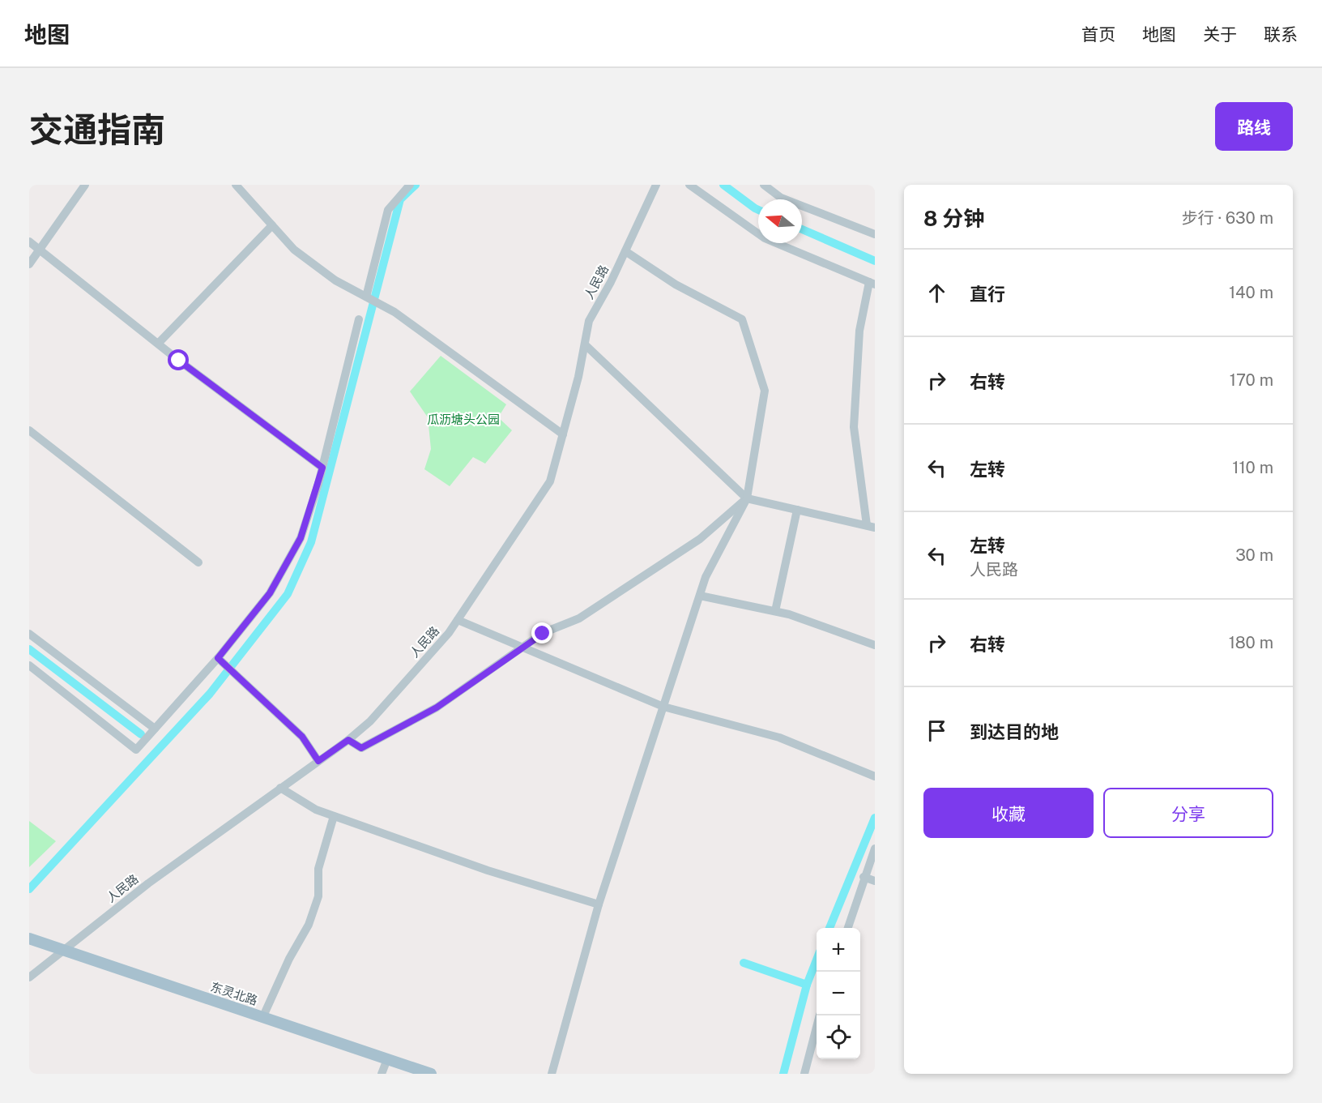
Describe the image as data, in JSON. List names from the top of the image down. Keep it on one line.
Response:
{"streets":{"main road":["东灵北路"],"street":["人民路"]},"crossings":[["人民路","东灵北路"]],"parks":["瓜沥塘头公园"],"north":"left","page":{"header":"地图","nav":["首页","地图","关于","联系"],"title":"交通指南","buttons":["路线",["收藏","分享"]],"heading":["8 分钟","步行 · 630 m"],"list":[["直行","140 m"],["右转","170 m"],["左转","110 m"],["左转","人民路","30 m"],["右转","180 m"],"到达目的地"],"map_buttons":["+","−"]}}
